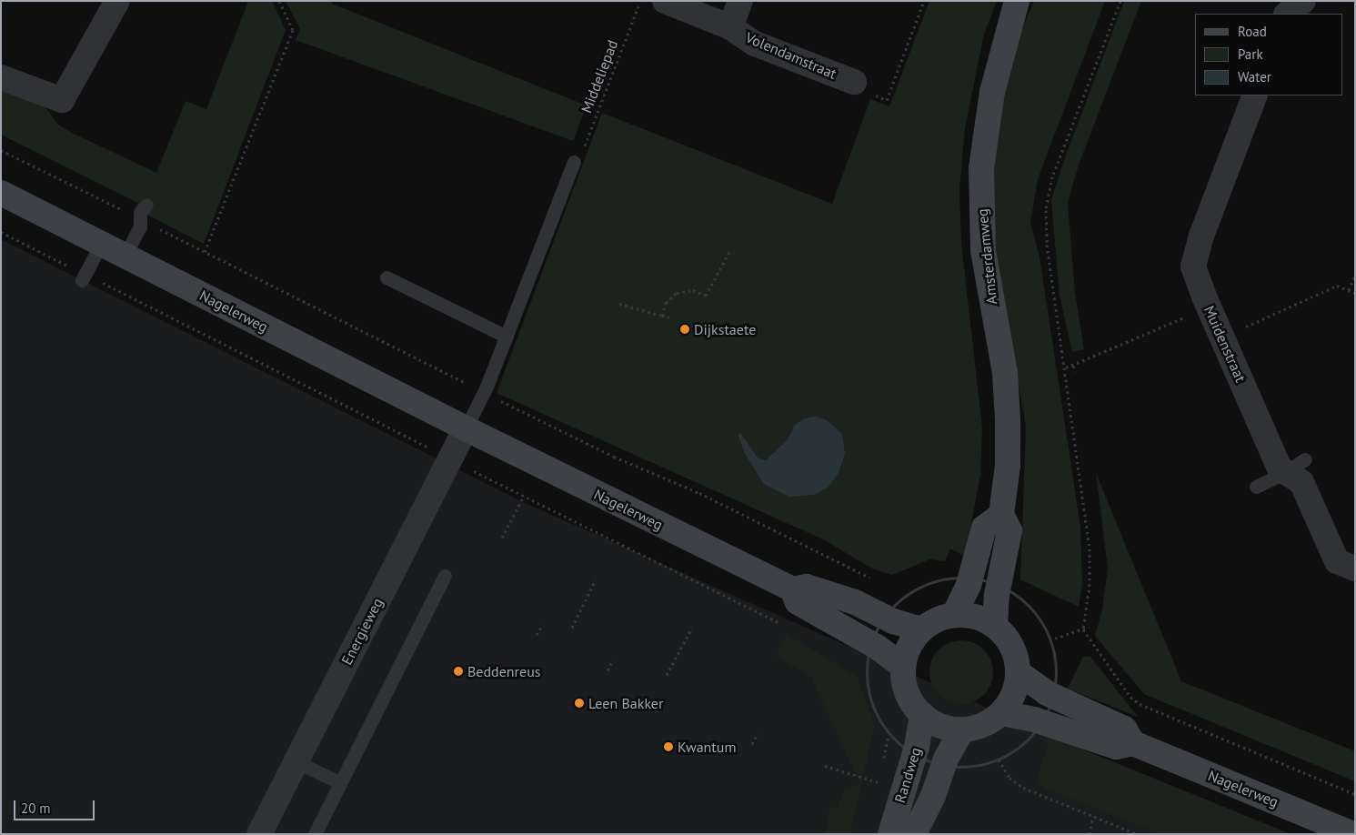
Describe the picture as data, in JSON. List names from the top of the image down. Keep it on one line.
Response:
{"streets":{"main road":["Amsterdamweg","Nagelerweg","Randweg"],"street":["Volendamstraat","Muidenstraat","Energieweg"],"path":["Middeliepad"]},"crossings":[["Amsterdamweg","Nagelerweg"],["Amsterdamweg","Randweg"],["Nagelerweg","Energieweg"],["Nagelerweg","Randweg"]],"places":["Dijkstaete","Beddenreus","Leen Bakker","Kwantum"],"legend":["Road","Park","Water"],"scale_bar":"20 m"}
